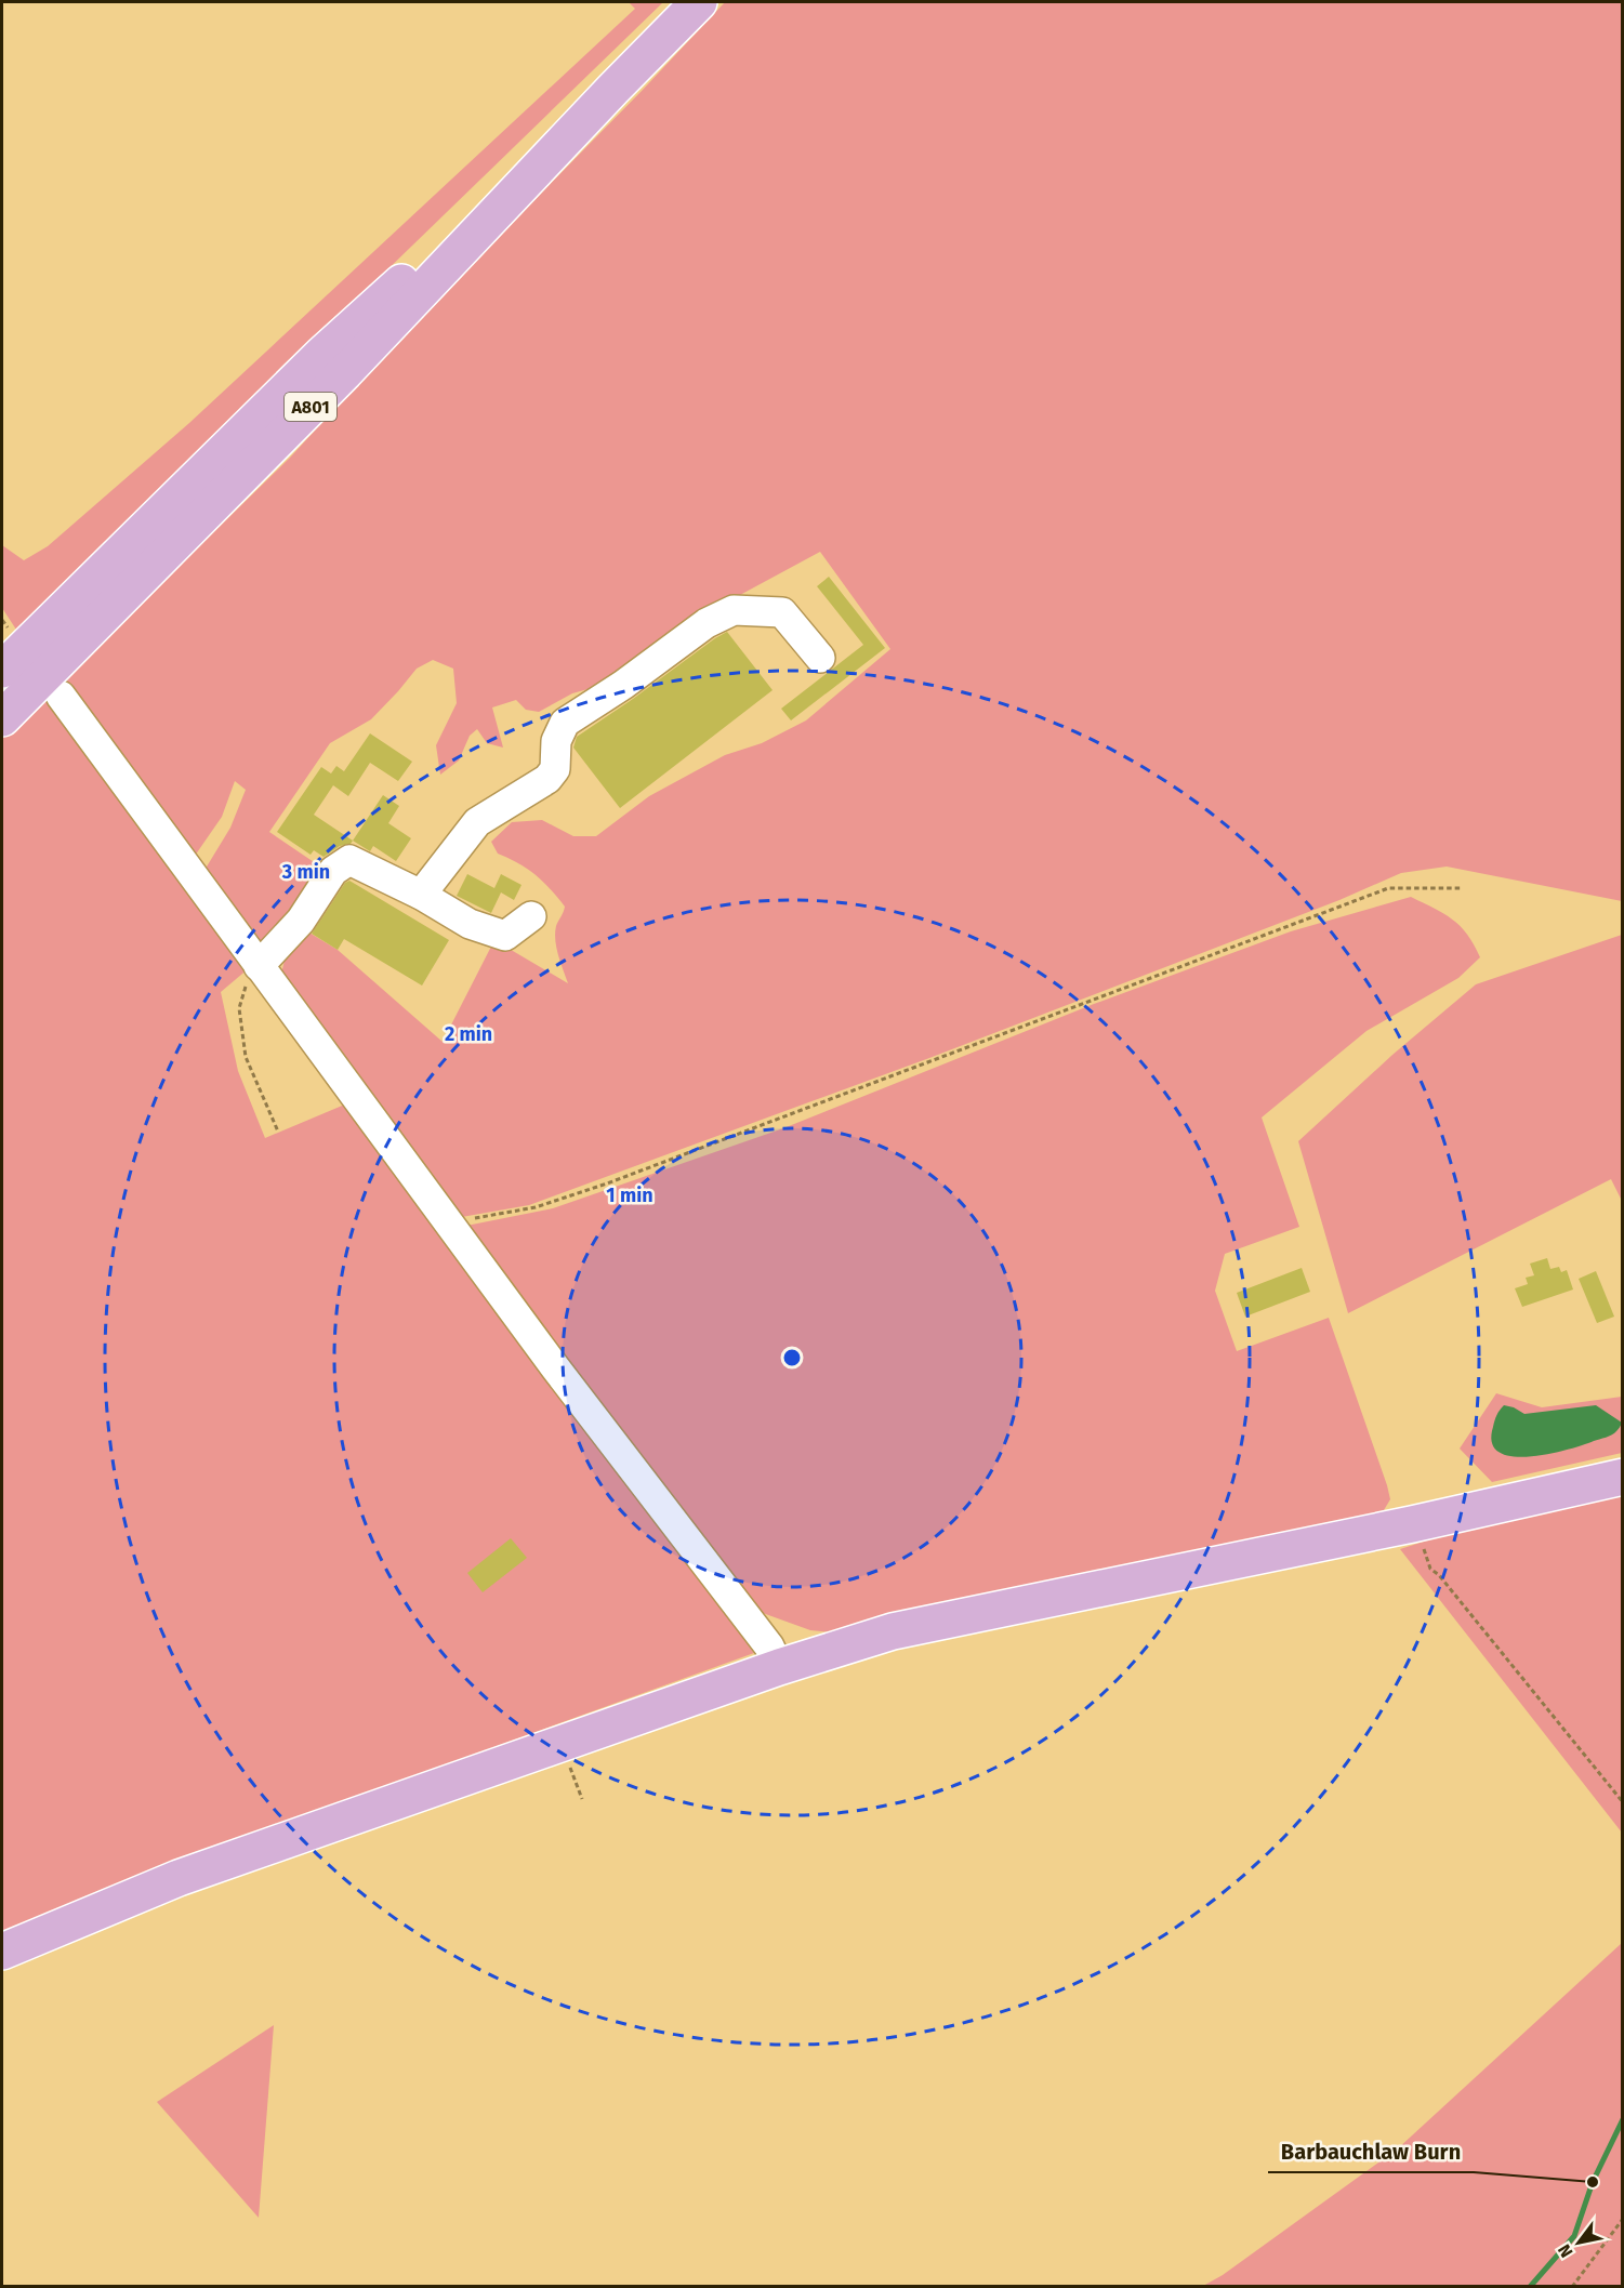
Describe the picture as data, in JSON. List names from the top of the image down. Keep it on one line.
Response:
{"streets":{"main road":["A801"]},"places":["Barbauchlaw Burn"],"north":"bottom left","rings":["3 min","2 min","1 min"]}
